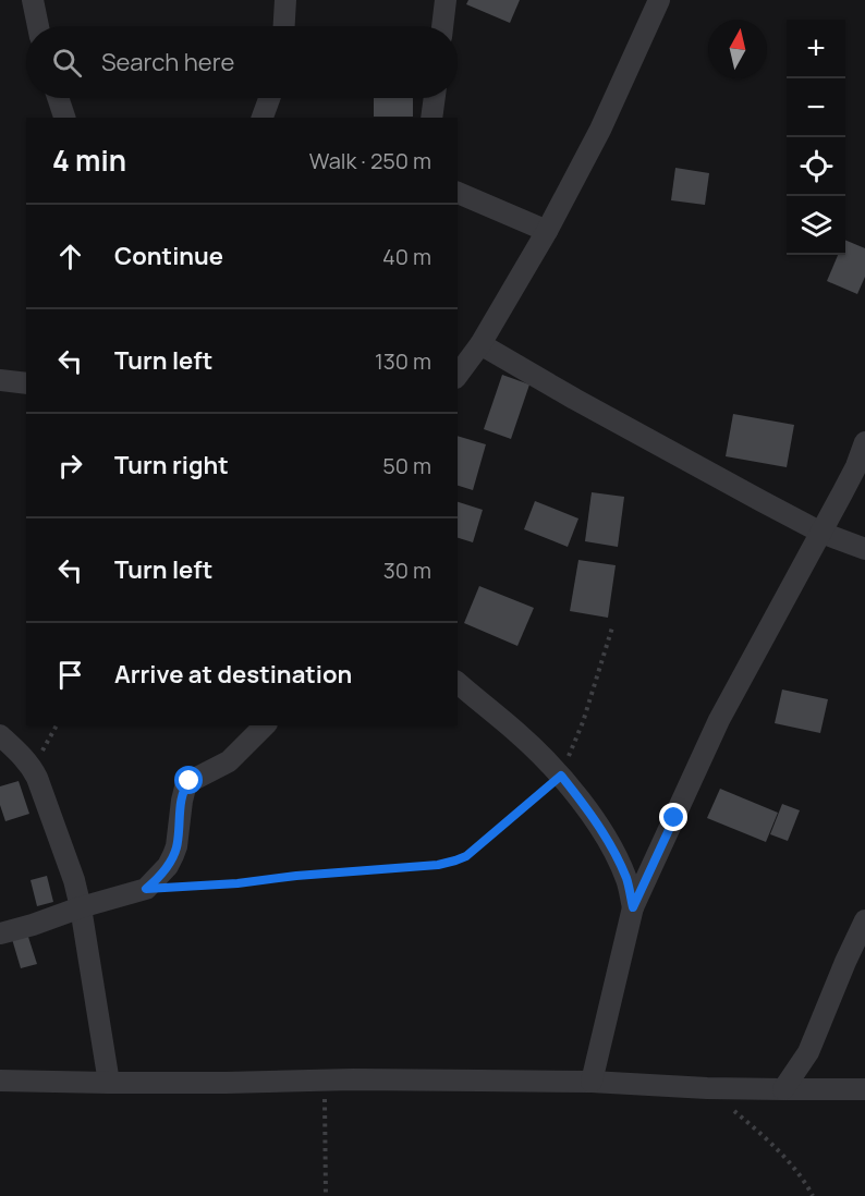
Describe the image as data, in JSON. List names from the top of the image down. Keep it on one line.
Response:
{"north":"top","page":{"map_buttons":["+","−"],"search":"Search here","heading":["4 min","Walk · 250 m"],"list":[["Continue","40 m"],["Turn left","130 m"],["Turn right","50 m"],["Turn left","30 m"],"Arrive at destination"]}}
